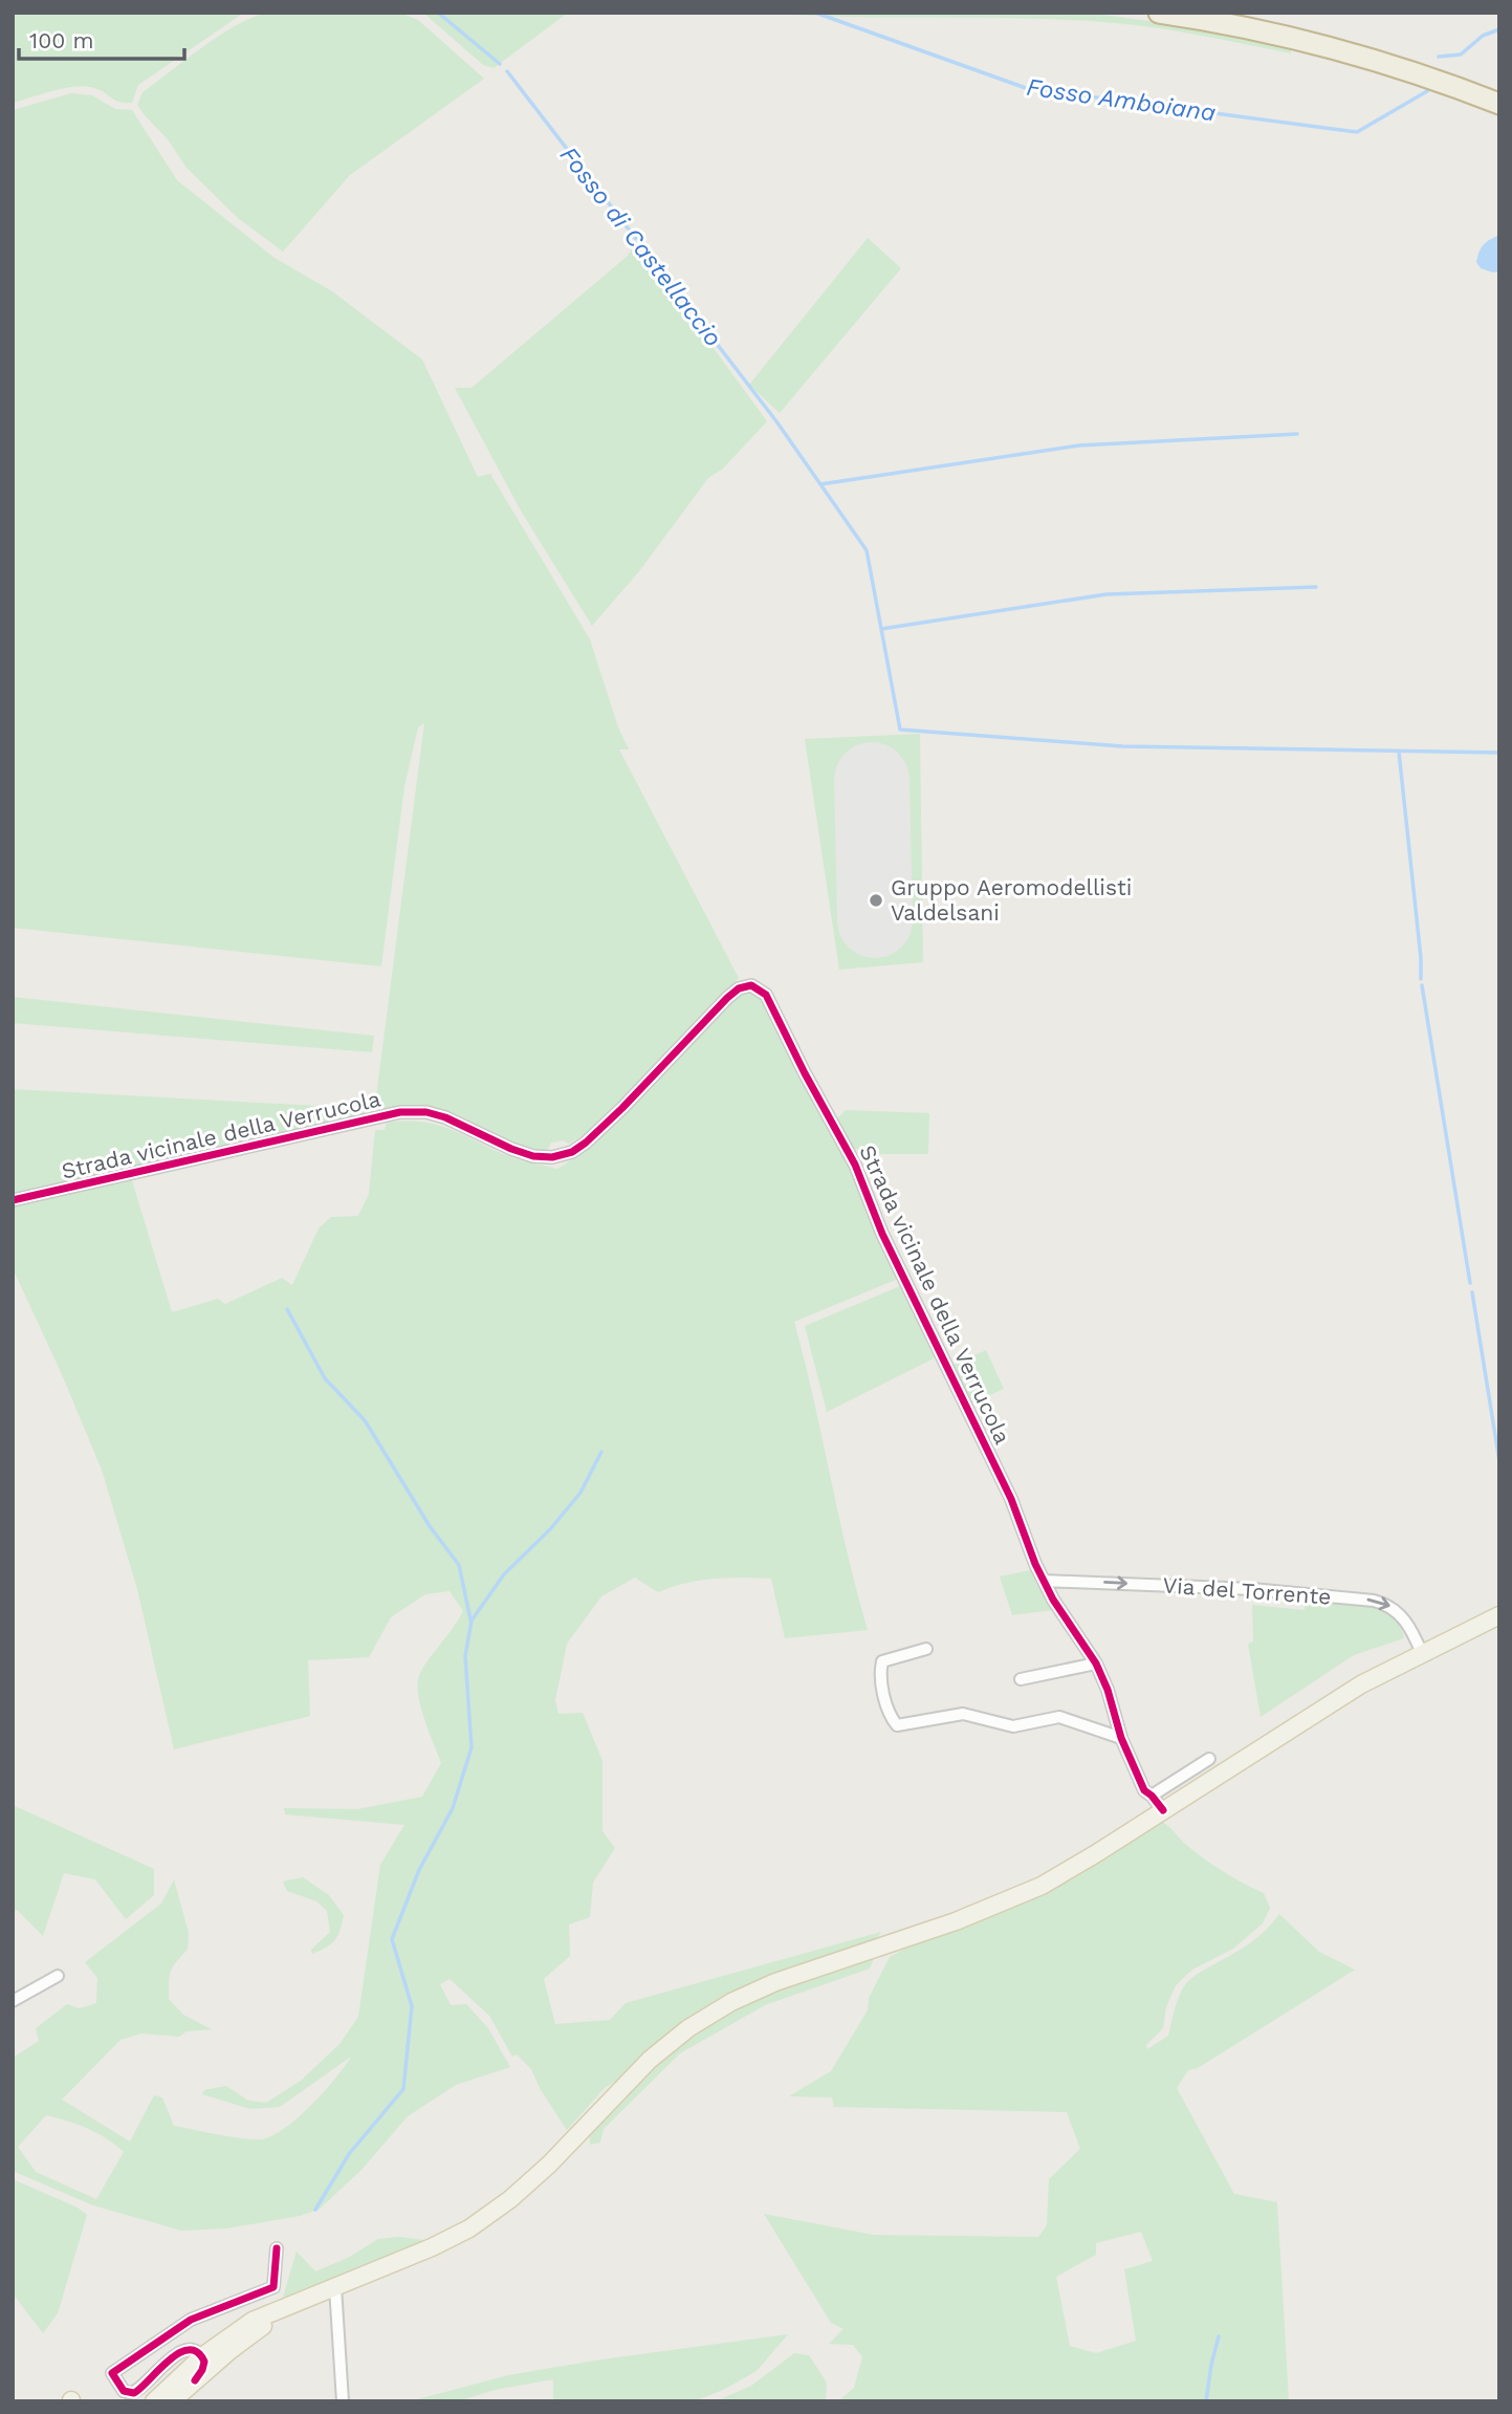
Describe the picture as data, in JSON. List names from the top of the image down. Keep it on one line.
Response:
{"streets":{"street":["Strada vicinale della Verrucola","Via del Torrente"]},"crossings":[["Strada vicinale della Verrucola","Via del Torrente"]],"one_way":["Via del Torrente"],"water":["Fosso Amboiana","Fosso di Castellaccio"],"places":["Gruppo Aeromodellisti Valdelsani"],"scale_bar":"100 m"}
